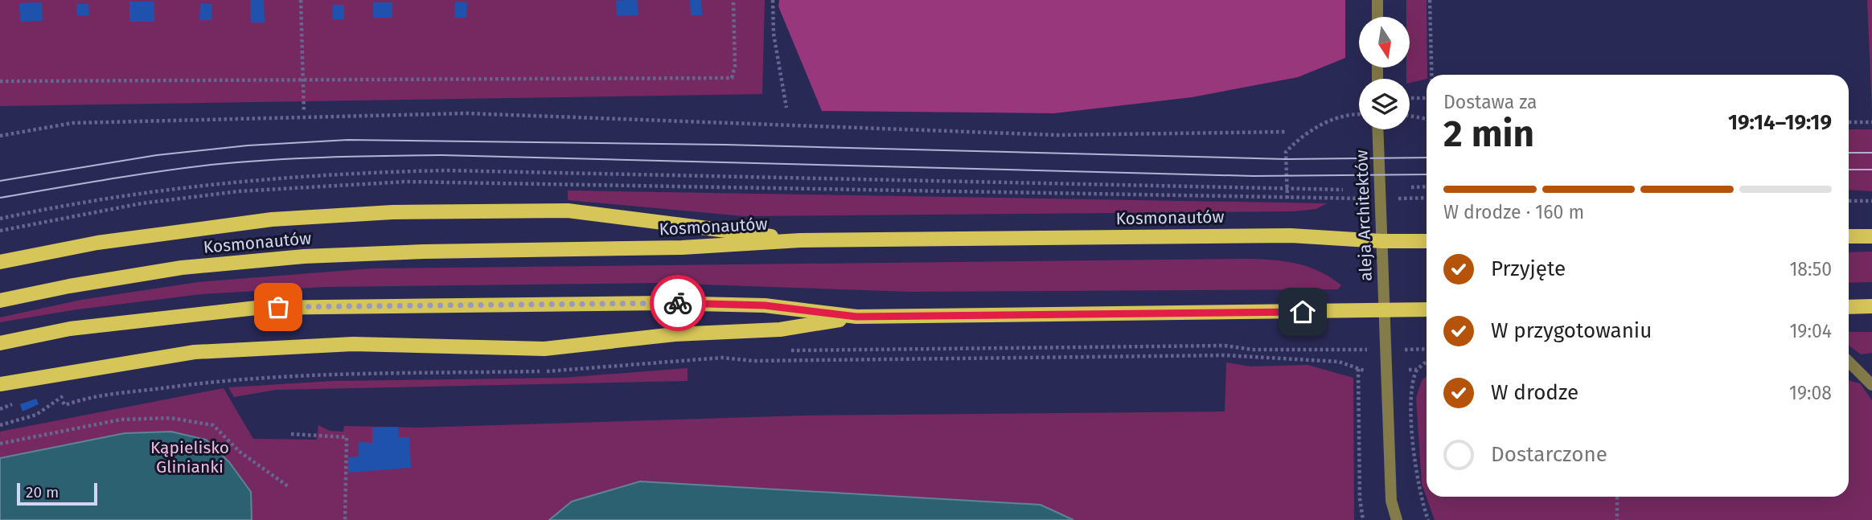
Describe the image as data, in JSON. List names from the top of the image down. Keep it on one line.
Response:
{"streets":{"main road":["Kosmonautów"],"street":["aleja Architektów"]},"crossings":[["aleja Architektów","Kosmonautów"]],"parks":["Kąpielisko Glinianki"],"scale_bar":"20 m","north":"bottom","page":{"heading":["2 min","Dostawa za","19:14–19:19"],"bar":"W drodze · 160 m","list":[["Przyjęte","18:50"],["W przygotowaniu","19:04"],["W drodze","19:08"],"Dostarczone"],"scale":"20 m"}}
